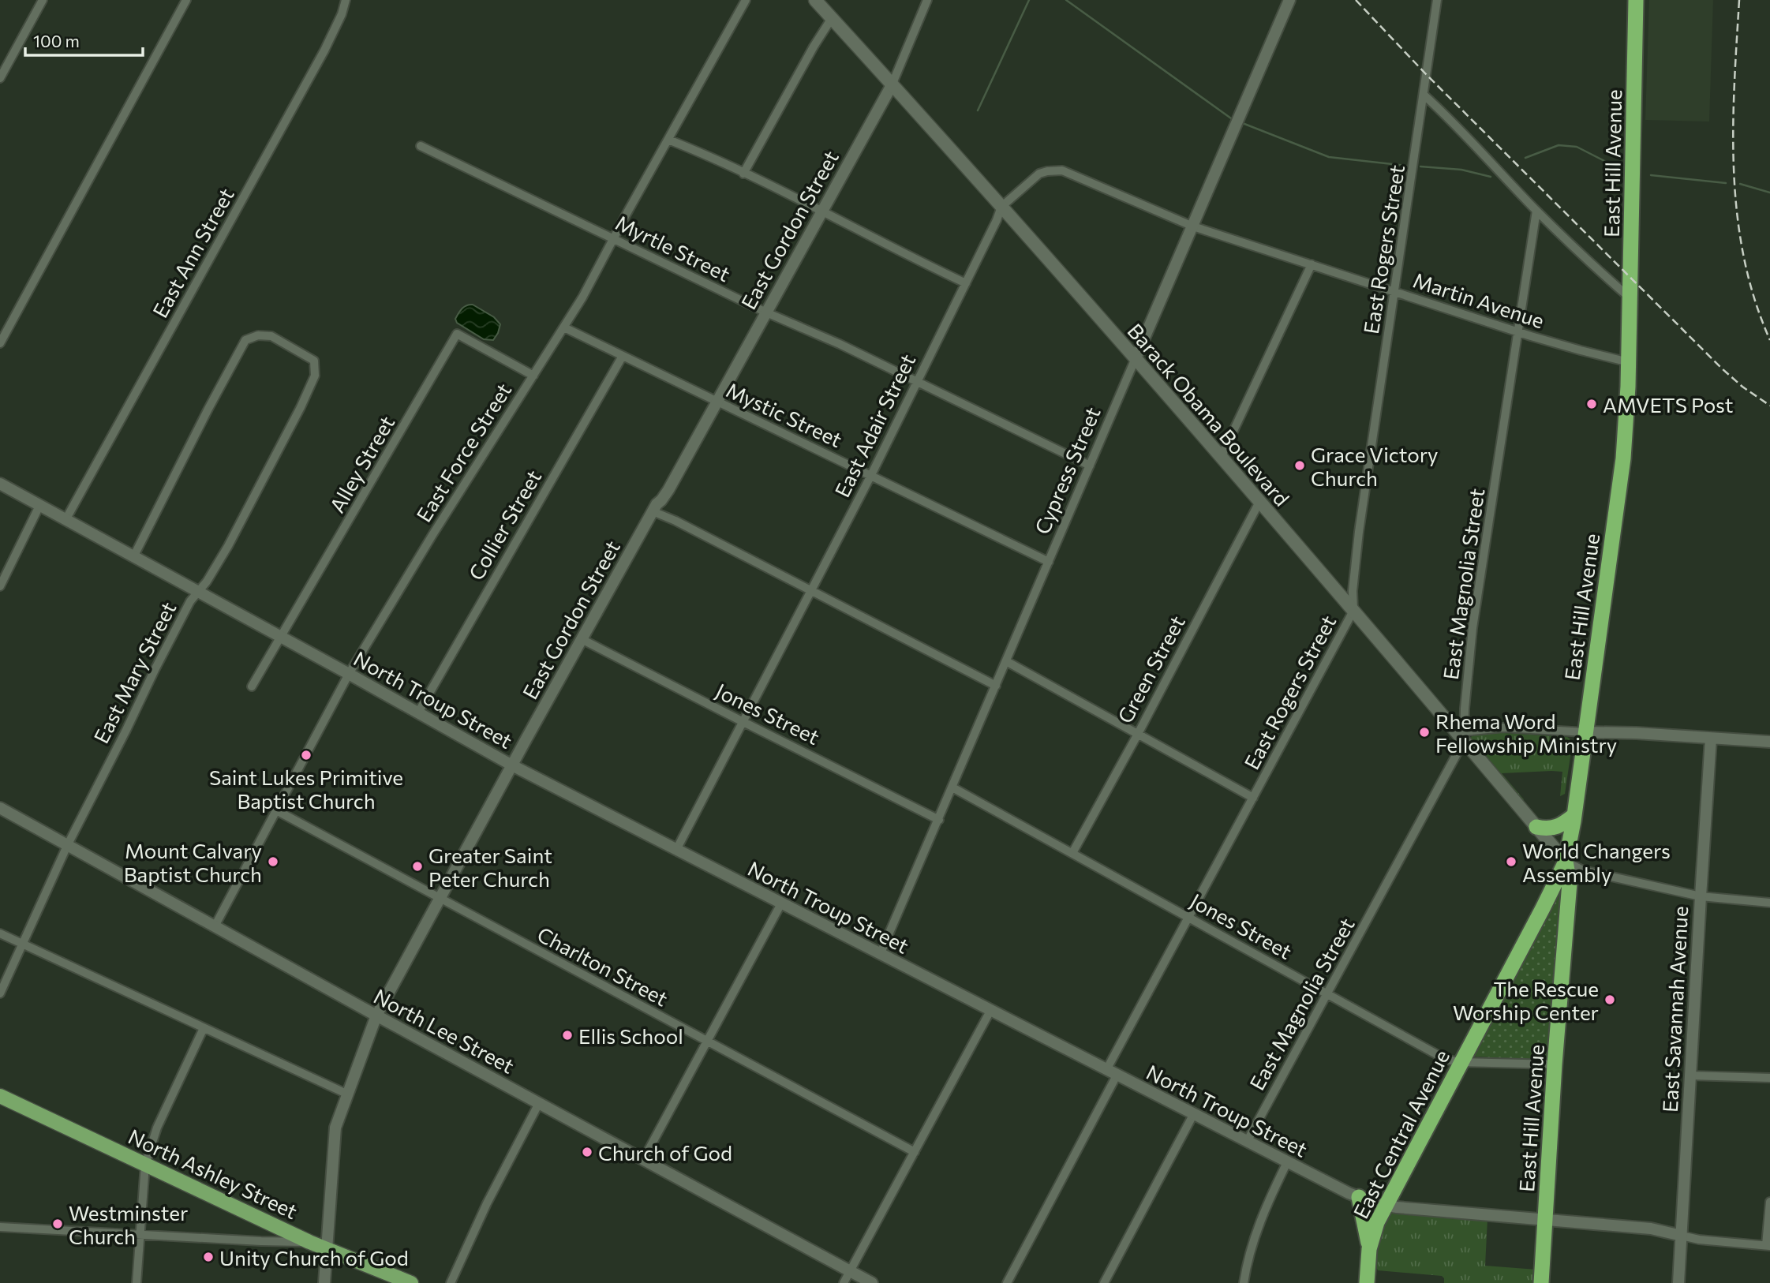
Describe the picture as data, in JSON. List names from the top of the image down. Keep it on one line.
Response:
{"streets":{"highway":["East Hill Avenue","East Central Avenue"],"main road":["Barack Obama Boulevard","North Ashley Street"],"street":["East Gordon Street","Myrtle Street","East Rogers Street","East Ann Street","Martin Avenue","Mystic Street","East Adair Street","East Force Street","Alley Street","Cypress Street","Collier Street","East Magnolia Street","Green Street","East Mary Street","North Troup Street","Jones Street","Charlton Street","East Savannah Avenue","North Lee Street"]},"crossings":[["East Hill Avenue","Martin Avenue"],["East Hill Avenue","Barack Obama Boulevard"],["East Hill Avenue","North Troup Street"],["East Hill Avenue","Jones Street"],["East Hill Avenue","East Central Avenue"],["East Gordon Street","Myrtle Street"],["East Gordon Street","Mystic Street"],["East Gordon Street","Barack Obama Boulevard"],["East Gordon Street","North Troup Street"],["East Gordon Street","Jones Street"],["East Gordon Street","Charlton Street"],["East Gordon Street","North Lee Street"],["East Gordon Street","North Ashley Street"],["Myrtle Street","East Adair Street"],["Myrtle Street","East Force Street"],["Myrtle Street","Cypress Street"],["East Rogers Street","Martin Avenue"],["East Rogers Street","Barack Obama Boulevard"],["East Rogers Street","North Troup Street"],["East Rogers Street","Jones Street"],["East Ann Street","North Troup Street"],["Martin Avenue","East Adair Street"],["Martin Avenue","Cypress Street"],["Martin Avenue","East Magnolia Street"],["Mystic Street","East Adair Street"],["Mystic Street","East Force Street"],["Mystic Street","Cypress Street"],["Mystic Street","Collier Street"],["Barack Obama Boulevard","East Adair Street"],["Barack Obama Boulevard","Cypress Street"],["Barack Obama Boulevard","East Magnolia Street"],["Barack Obama Boulevard","Green Street"],["Barack Obama Boulevard","East Central Avenue"],["East Adair Street","Cypress Street"],["East Adair Street","North Troup Street"],["East Adair Street","Jones Street"],["East Force Street","Alley Street"],["East Force Street","North Troup Street"],["East Force Street","Charlton Street"],["East Force Street","North Lee Street"],["Alley Street","North Troup Street"],["Cypress Street","North Troup Street"],["Cypress Street","Jones Street"],["Collier Street","North Troup Street"],["East Magnolia Street","North Troup Street"],["East Magnolia Street","Jones Street"],["Green Street","Jones Street"],["East Mary Street","North Troup Street"],["East Mary Street","North Lee Street"],["North Troup Street","East Savannah Avenue"],["North Troup Street","East Central Avenue"],["Jones Street","East Central Avenue"]],"places":["AMVETS Post","Grace Victory Church","Rhema Word Fellowship Ministry","Saint Lukes Primitive Baptist Church","Mount Calvary Baptist Church","World Changers Assembly","Greater Saint Peter Church","The Rescue Worship Center","Ellis School","Church of God","Westminster Church","Unity Church of God"],"scale_bar":"100 m"}
